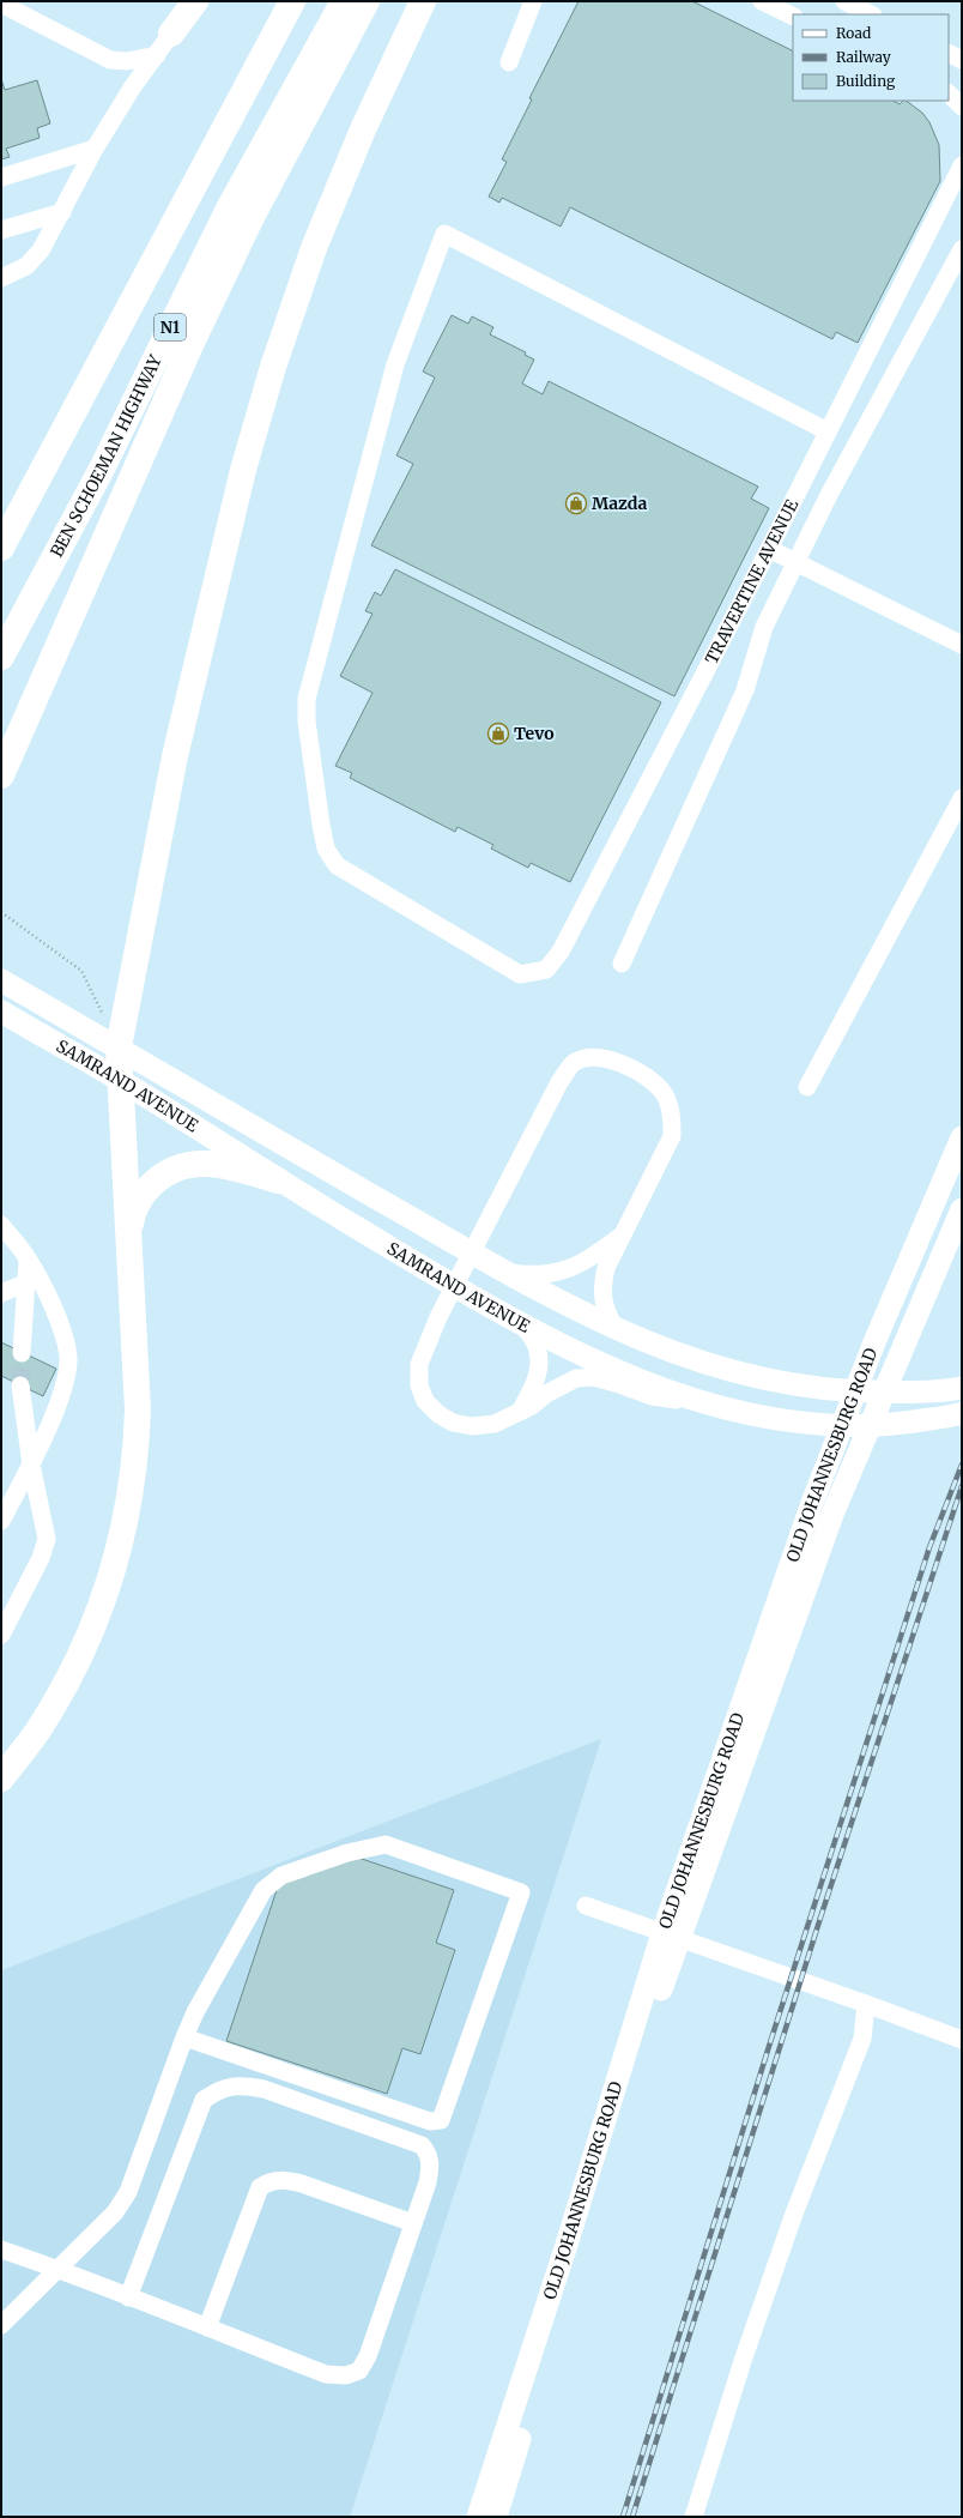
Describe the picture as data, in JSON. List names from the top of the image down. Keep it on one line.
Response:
{"streets":{"highway":["N1","BEN SCHOEMAN HIGHWAY"],"main road":["SAMRAND AVENUE","OLD JOHANNESBURG ROAD"],"street":["TRAVERTINE AVENUE"]},"places":{"shop":["Mazda","Tevo"]},"legend":["Road","Railway","Building"]}
